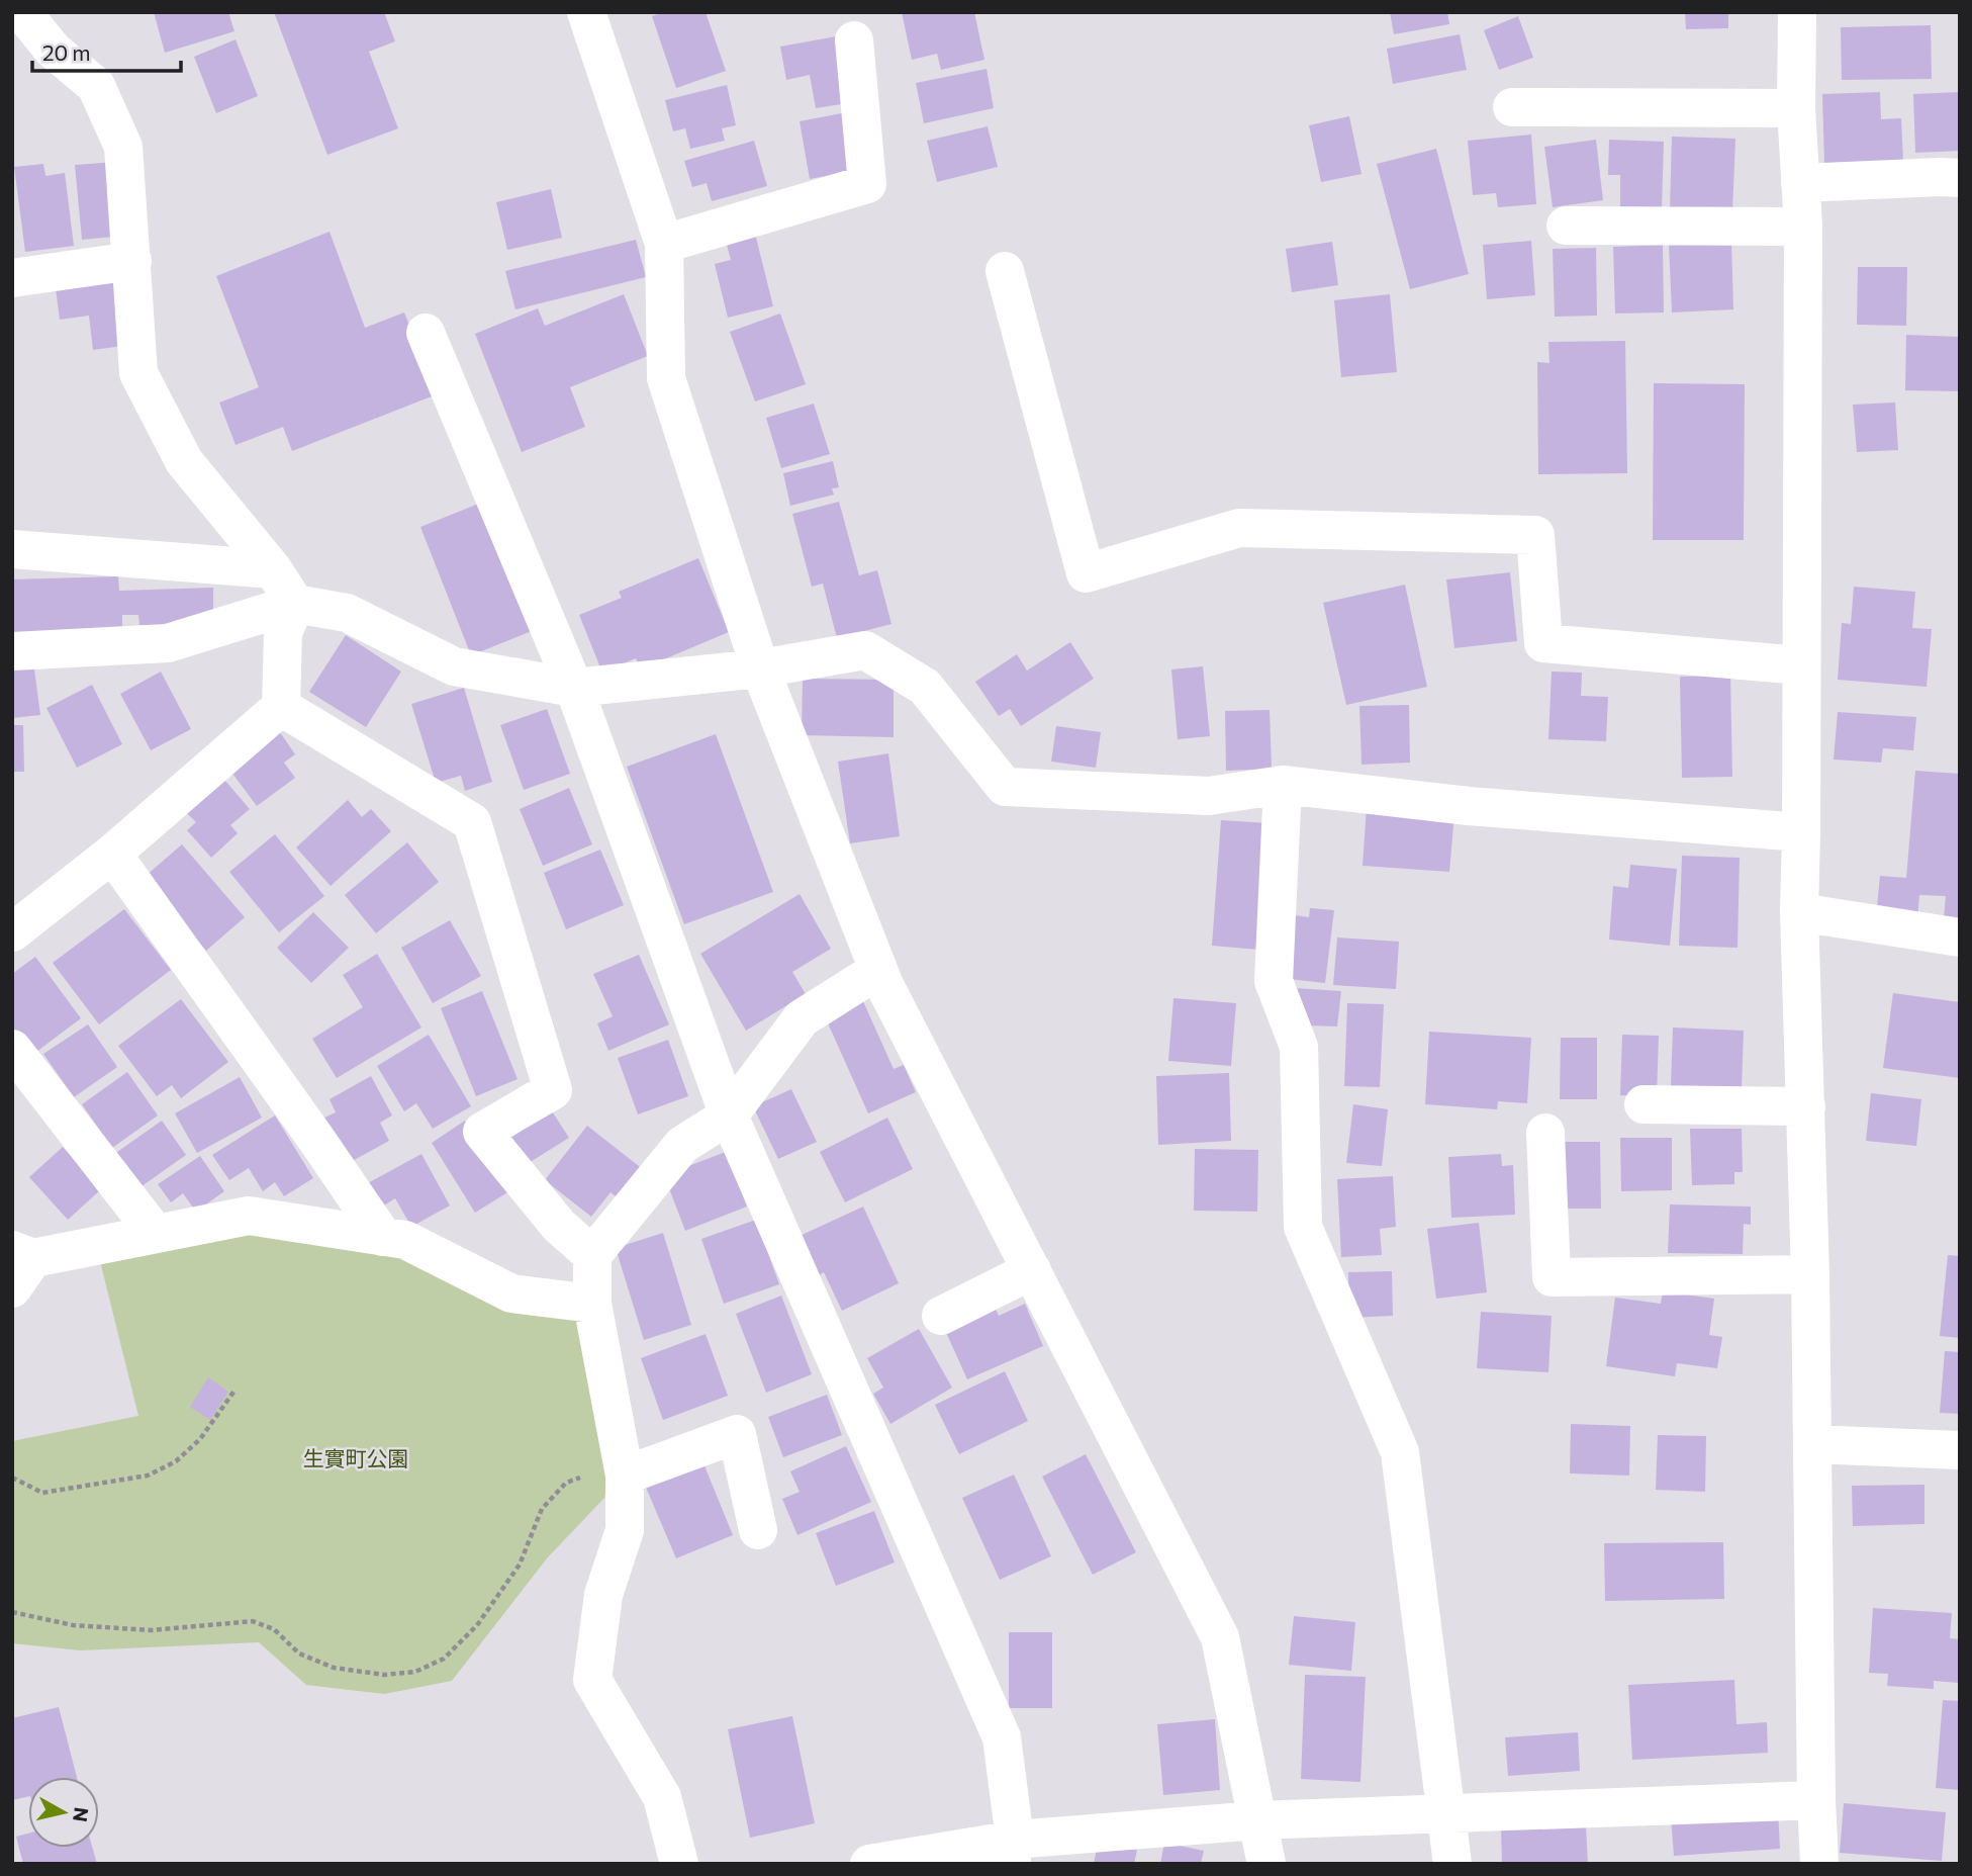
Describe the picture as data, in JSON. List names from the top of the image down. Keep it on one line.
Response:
{"parks":["生實町公園"],"scale_bar":"20 m","north":"right"}
